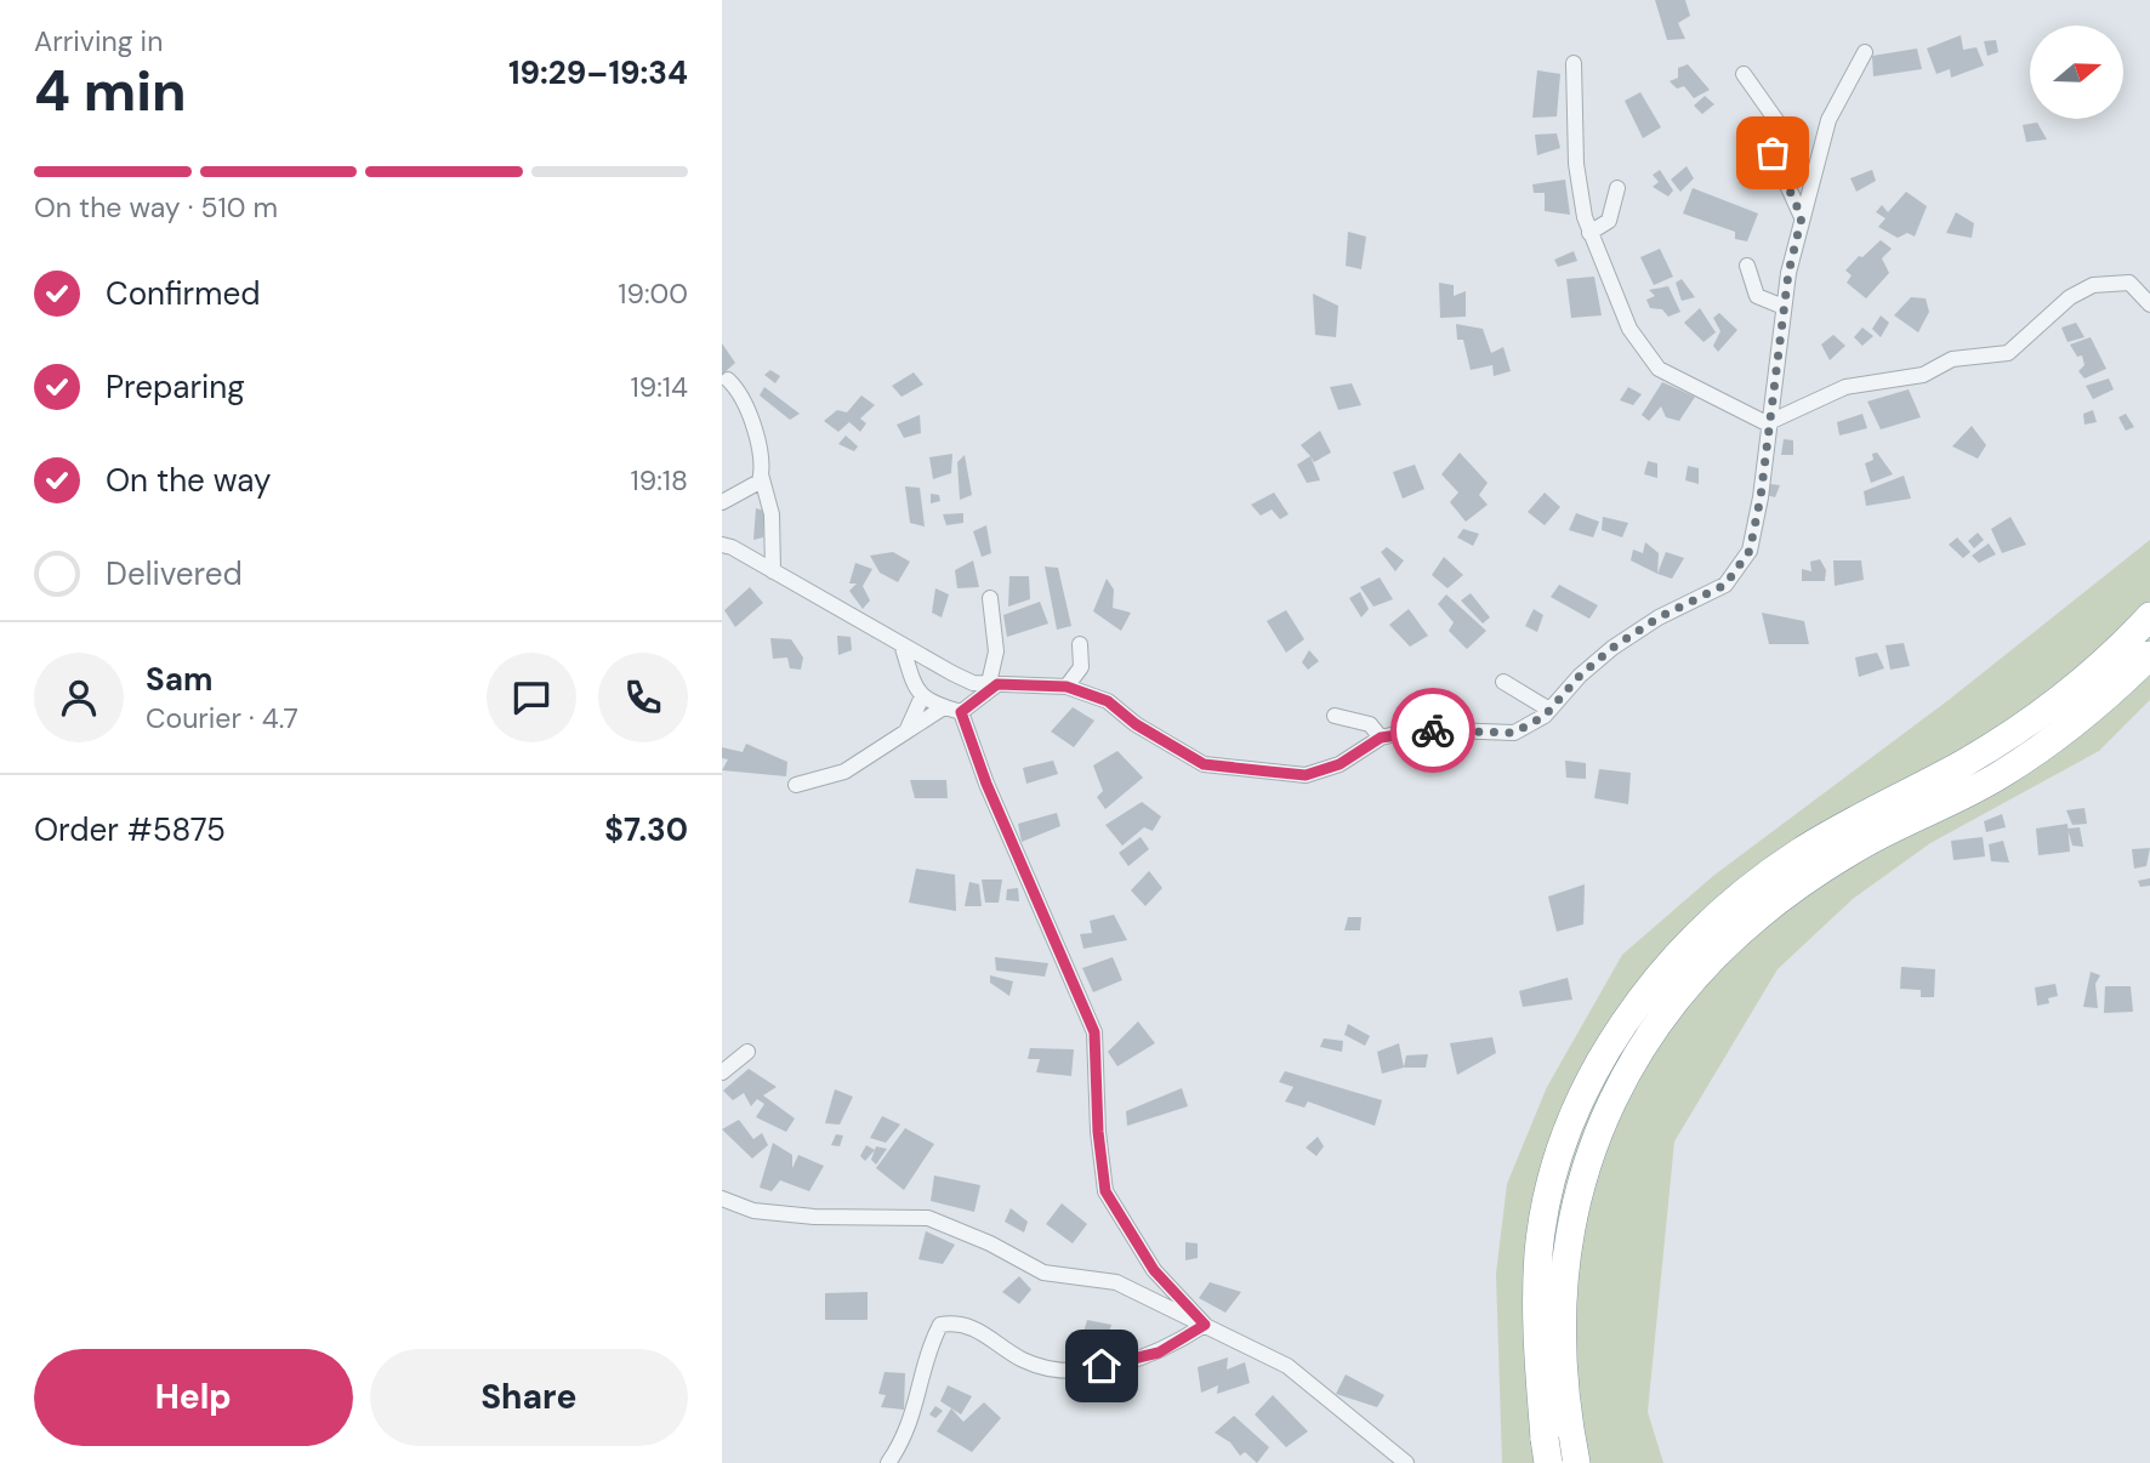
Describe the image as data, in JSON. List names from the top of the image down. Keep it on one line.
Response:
{"north":"right","page":{"heading":["4 min","Arriving in","19:29–19:34"],"panel":["Sam","Courier · 4.7","Order #5875","$7.30"],"bar":"On the way · 510 m","list":[["Confirmed","19:00"],["Preparing","19:14"],["On the way","19:18"],"Delivered"],"buttons":["Help","Share"]}}
